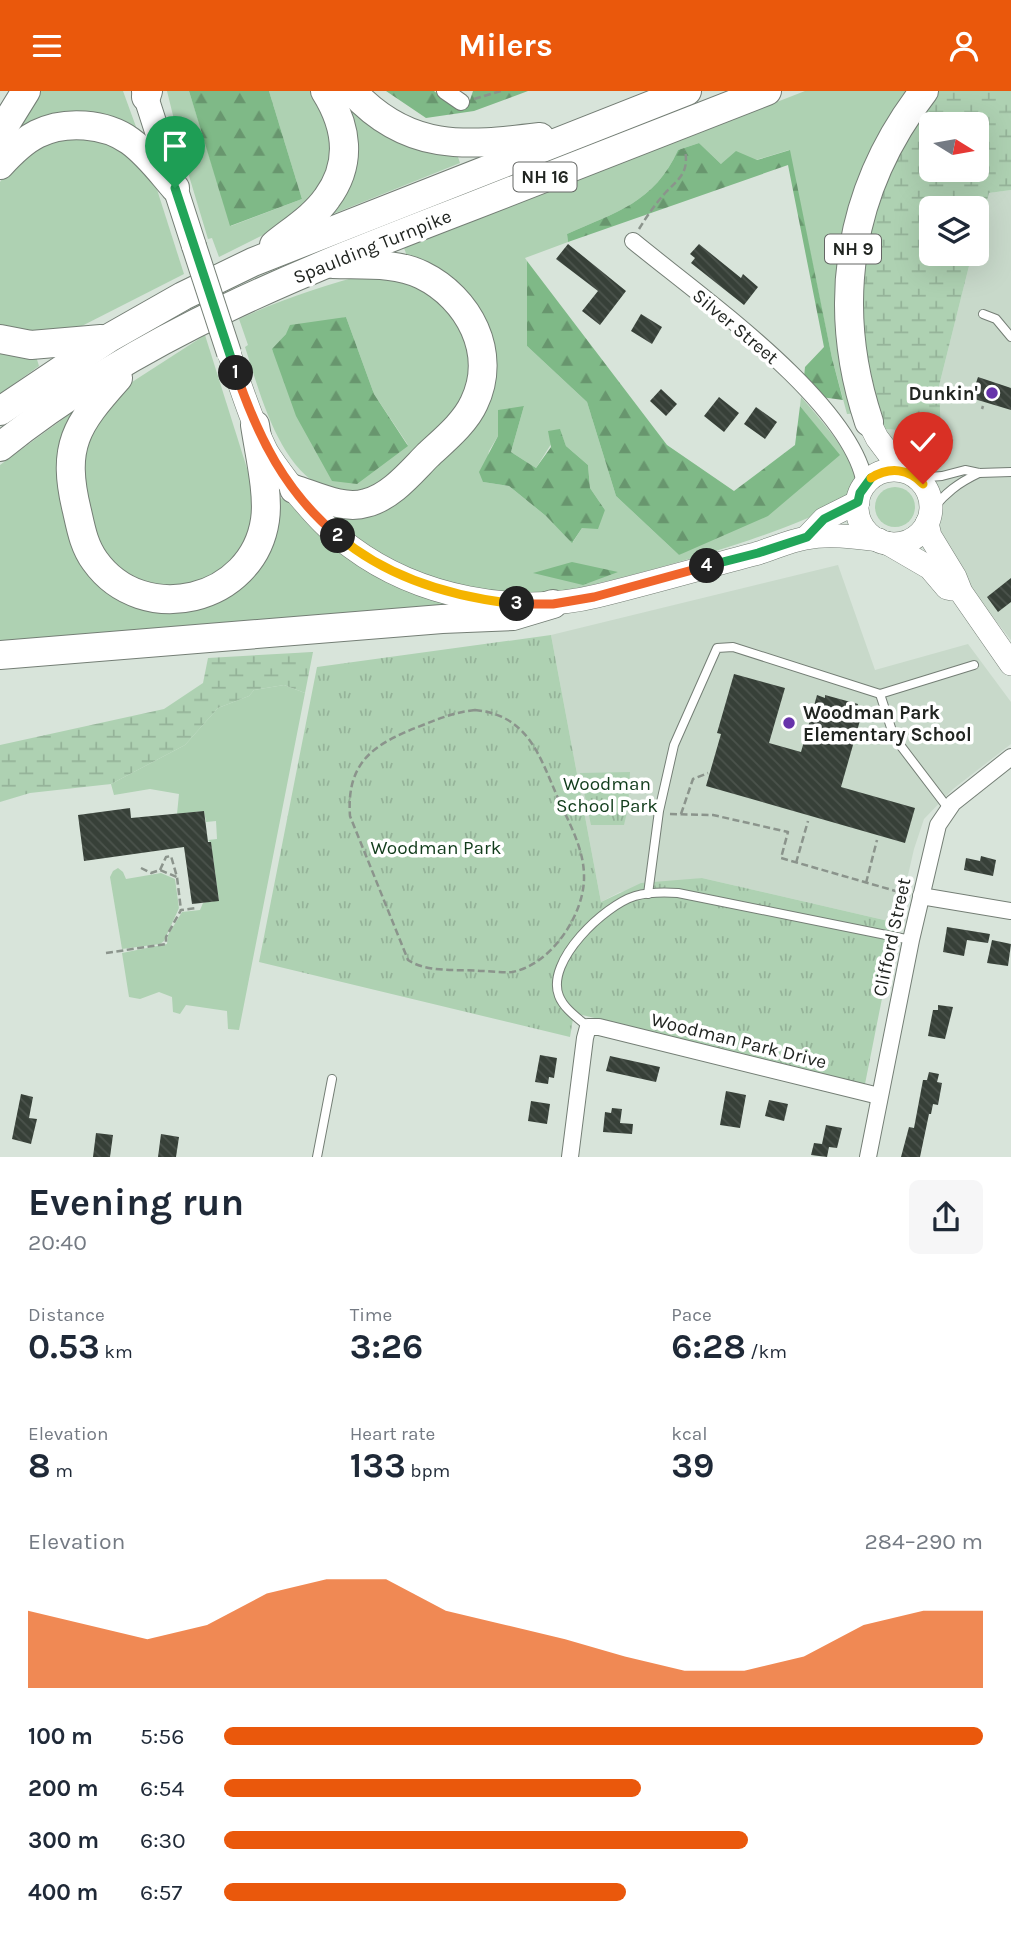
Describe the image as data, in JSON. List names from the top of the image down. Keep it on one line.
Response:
{"streets":{"highway":["NH 16","Spaulding Turnpike","NH 9"],"street":["Silver Street","Clifford Street","Woodman Park Drive"]},"crossings":[["NH 9","Silver Street"],["Clifford Street","Woodman Park Drive"]],"parks":["Woodman School Park","Woodman Park"],"places":["Dunkin'","Woodman Park Elementary School"],"north":"right","page":{"header":"Milers","pins":["1","2","4","3"],"heading":["Evening run","20:40"],"stats":[["Distance","0.53 km"],["Time","3:26"],["Pace","6:28 /km"],["Elevation","8 m"],["Heart rate","133 bpm"],["kcal","39"]],"chart":["Elevation","284–290 m"],"list":[{"name":"100 m","note":"5:56"},{"name":"200 m","note":"6:54"},{"name":"300 m","note":"6:30"},{"name":"400 m","note":"6:57"}]}}
